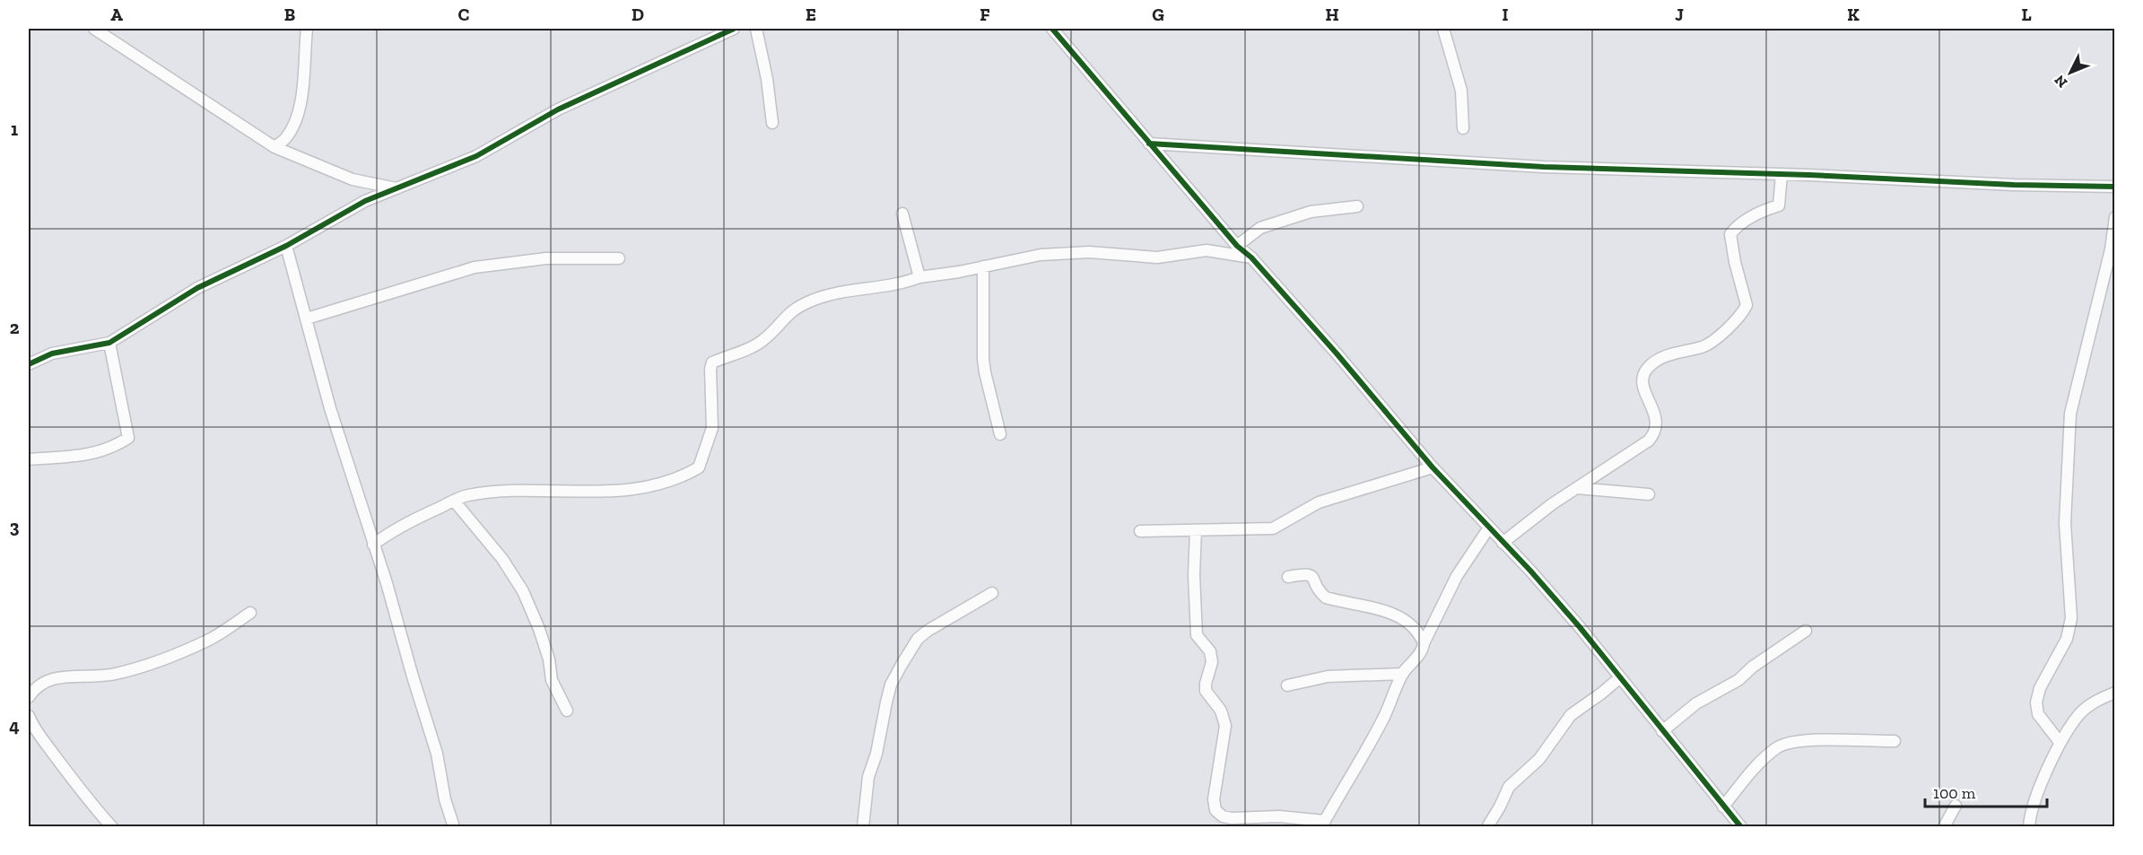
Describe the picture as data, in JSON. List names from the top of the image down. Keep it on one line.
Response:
{"scale_bar":"100 m","north":"bottom left","grid":{"columns":["A","B","C","D","E","F","G","H","I","J","K","L"],"rows":["1","2","3","4"]}}
